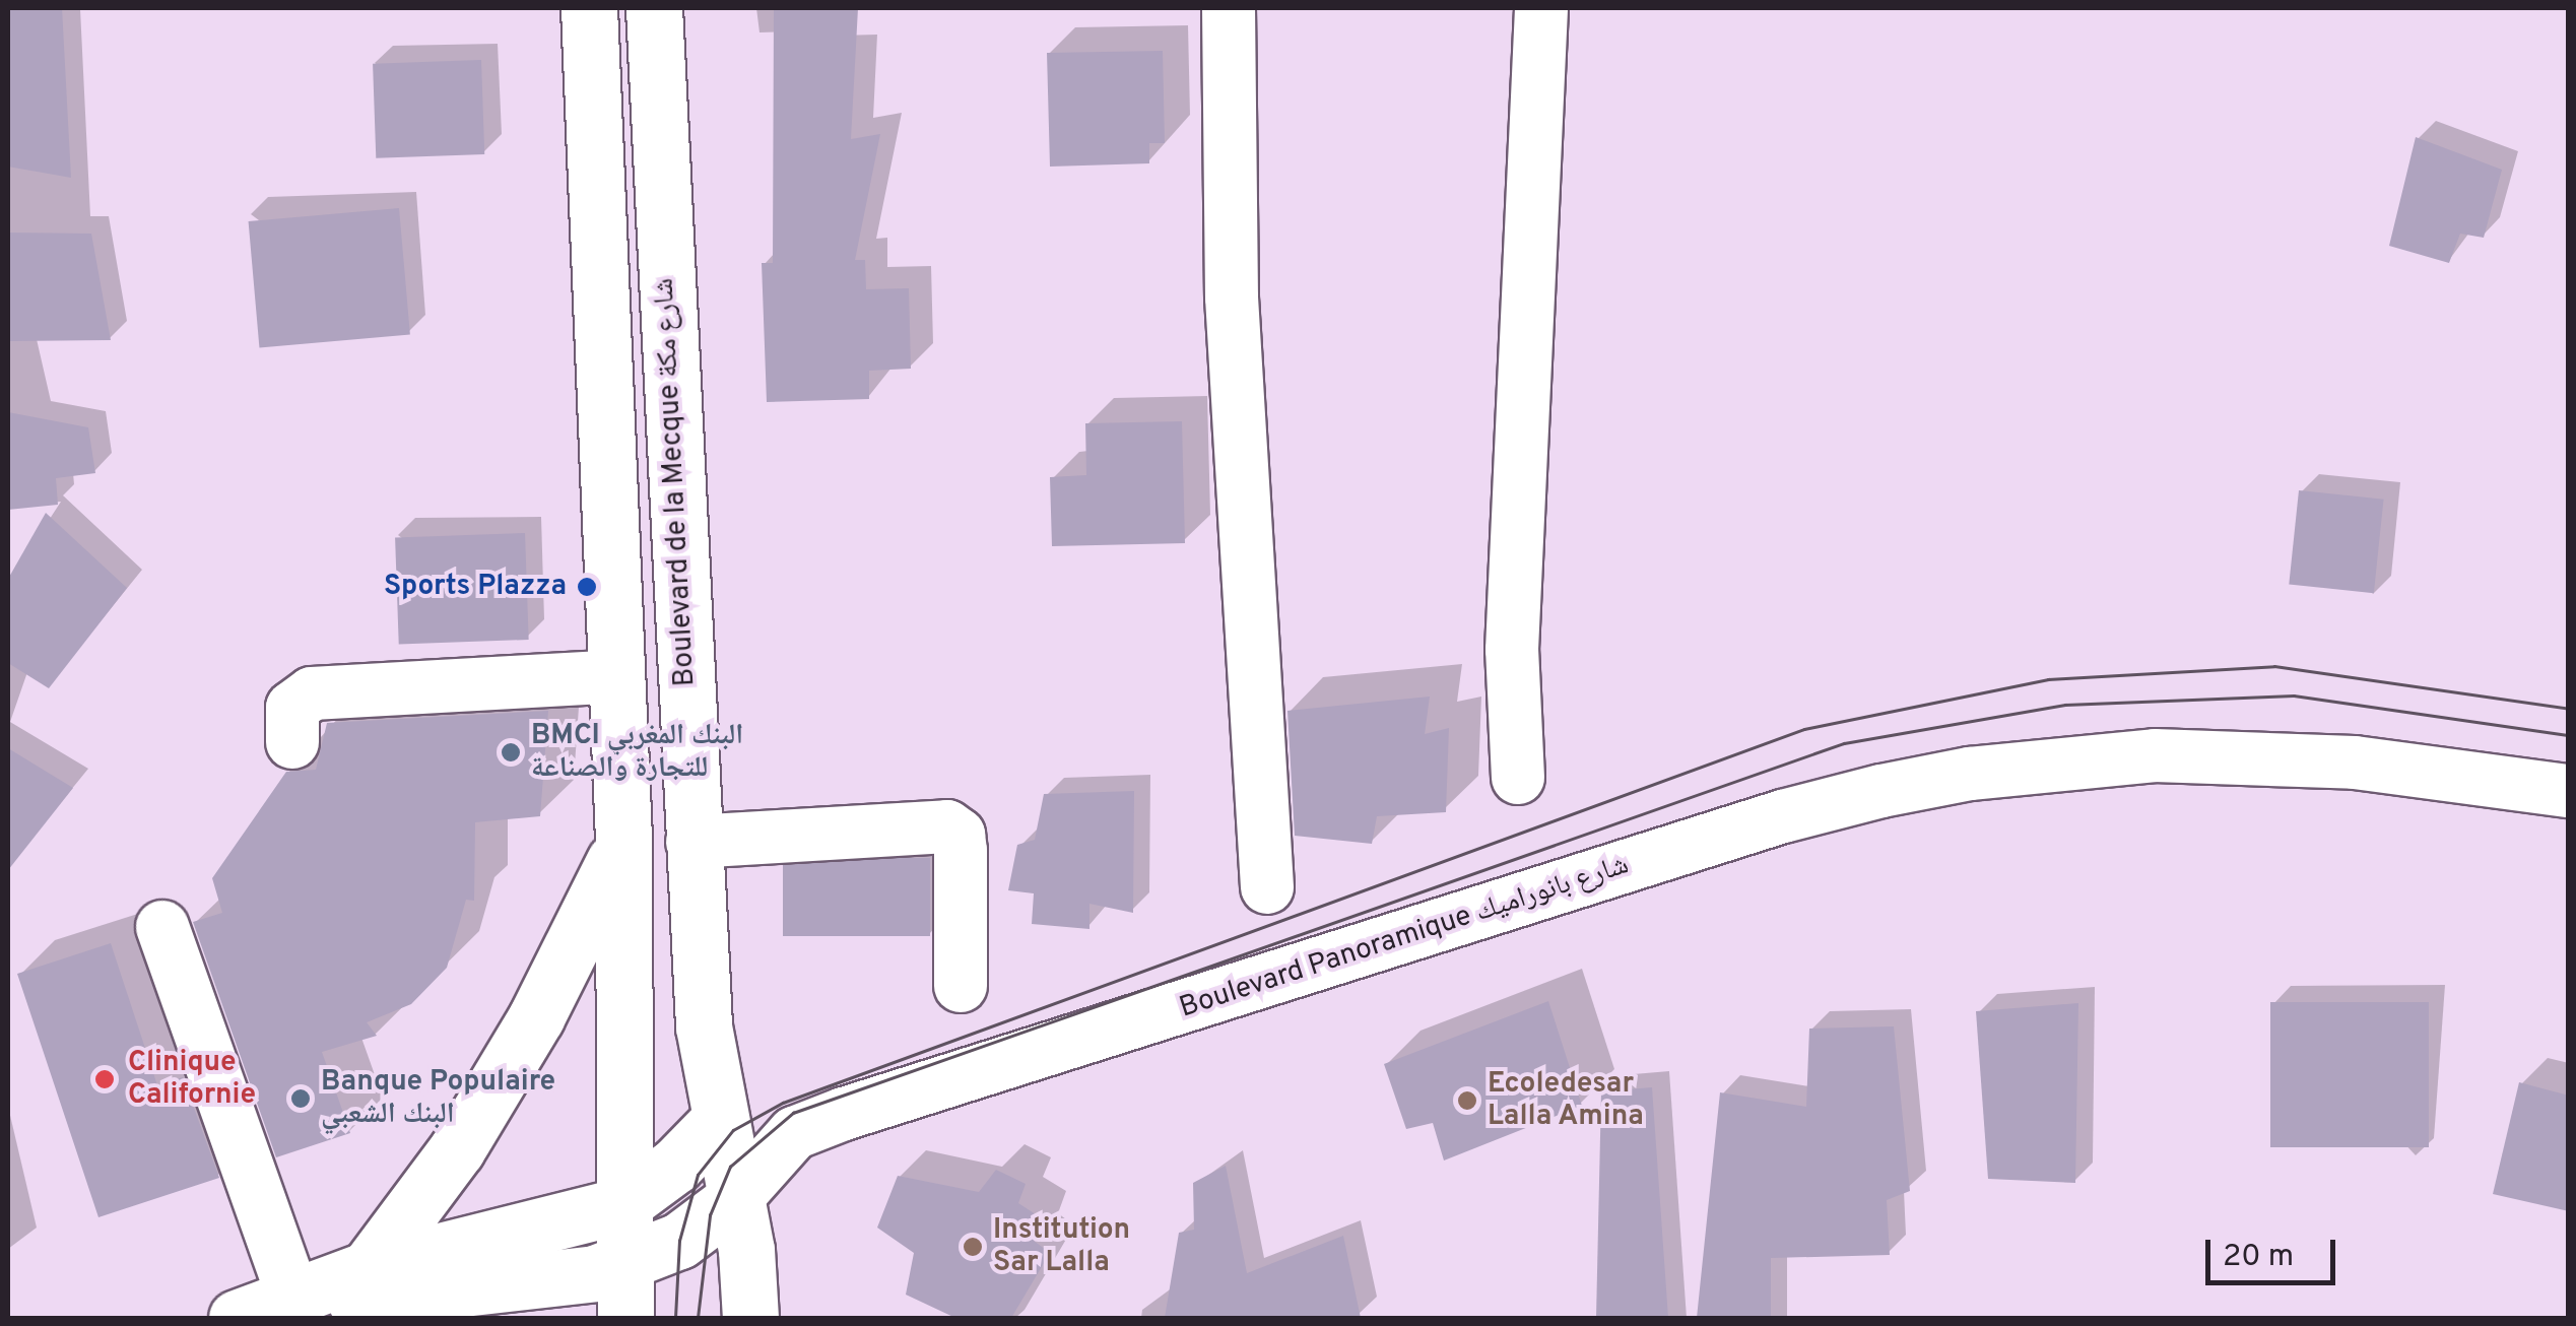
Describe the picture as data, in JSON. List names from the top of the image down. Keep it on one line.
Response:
{"streets":{"main road":["Boulevard de la Mecque شارع مكة","Boulevard Panoramique شارع بانوراميك"]},"crossings":[["Boulevard de la Mecque شارع مكة","Boulevard Panoramique شارع بانوراميك"]],"places":["Sports Plazza","BMCI البنك المغربي للتجارة والصناعة","Clinique Californie","Banque Populaire البنك الشعبي","Ecoledesar Lalla Amina","Institution Sar Lalla"],"scale_bar":"20 m"}
